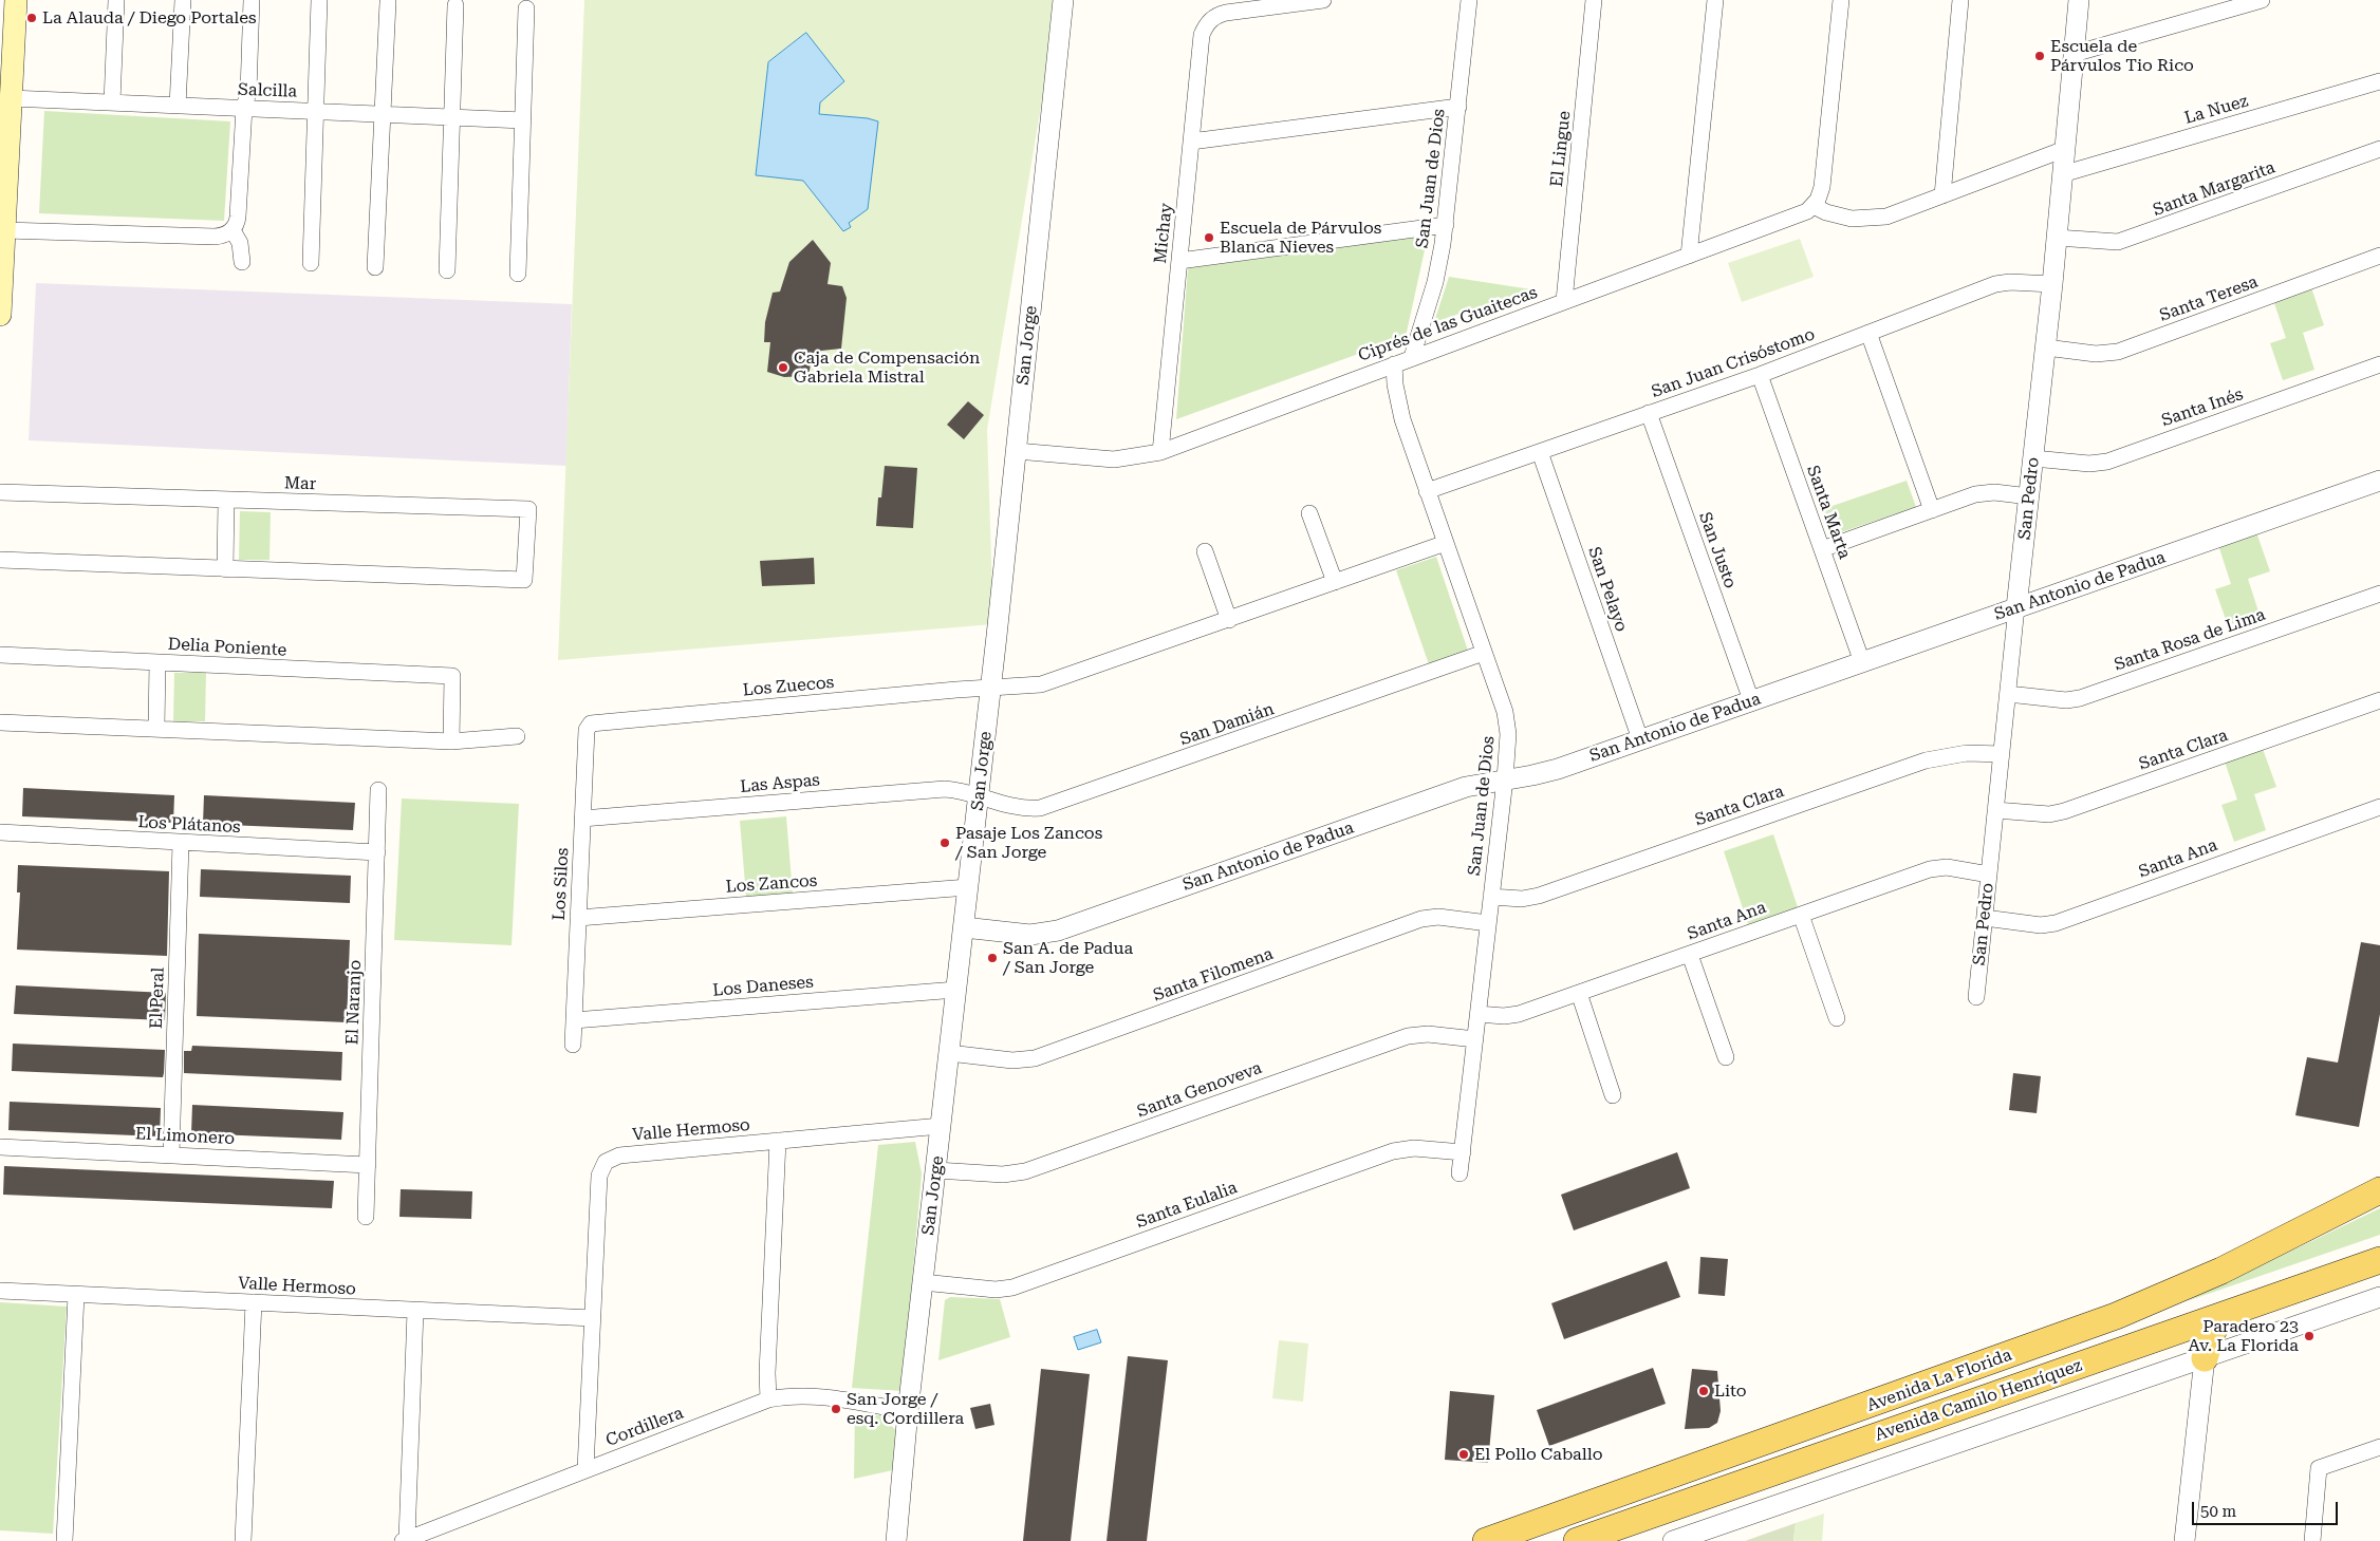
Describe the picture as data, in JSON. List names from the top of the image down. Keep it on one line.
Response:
{"streets":{"main road":["Avenida La Florida","Avenida Camilo Henríquez"],"street":["Salcilla","La Nuez","El Lingue","San Juan de Dios","Santa Margarita","Michay","Santa Teresa","Ciprés de las Guaitecas","San Jorge","San Juan Crisóstomo","Santa Inés","Mar","San Pedro","Santa Marta","San Justo","San Antonio de Padua","San Pelayo","Santa Rosa de Lima","Delia Poniente","Los Zuecos","San Damián","Santa Clara","Las Aspas","Los Plátanos","Santa Ana","Los Silos","Los Zancos","Santa Filomena","Los Daneses","El Peral","El Naranjo","Santa Genoveva","Valle Hermoso","El Limonero","Santa Eulalia","Cordillera"]},"crossings":[["La Nuez","San Pedro"],["El Lingue","Ciprés de las Guaitecas"],["San Juan de Dios","Ciprés de las Guaitecas"],["San Juan de Dios","San Juan Crisóstomo"],["San Juan de Dios","San Antonio de Padua"],["San Juan de Dios","Los Zuecos"],["San Juan de Dios","San Damián"],["San Juan de Dios","Santa Clara"],["San Juan de Dios","Santa Ana"],["San Juan de Dios","Santa Filomena"],["San Juan de Dios","Santa Genoveva"],["San Juan de Dios","Santa Eulalia"],["Santa Margarita","San Pedro"],["Michay","Ciprés de las Guaitecas"],["Santa Teresa","San Pedro"],["Ciprés de las Guaitecas","San Jorge"],["San Jorge","San Antonio de Padua"],["San Jorge","Los Zuecos"],["San Jorge","San Damián"],["San Jorge","Las Aspas"],["San Jorge","Los Zancos"],["San Jorge","Santa Filomena"],["San Jorge","Los Daneses"],["San Jorge","Santa Genoveva"],["San Jorge","Valle Hermoso"],["San Jorge","Santa Eulalia"],["San Jorge","Cordillera"],["San Juan Crisóstomo","San Pedro"],["San Juan Crisóstomo","Santa Marta"],["San Juan Crisóstomo","San Justo"],["San Juan Crisóstomo","San Pelayo"],["Santa Inés","San Pedro"],["San Pedro","San Antonio de Padua"],["San Pedro","Santa Rosa de Lima"],["San Pedro","Santa Clara"],["San Pedro","Santa Ana"],["Santa Marta","San Antonio de Padua"],["San Justo","San Antonio de Padua"],["San Antonio de Padua","San Pelayo"],["Los Zuecos","Los Silos"],["San Damián","Las Aspas"],["Las Aspas","Los Silos"],["Los Plátanos","El Peral"],["Los Plátanos","El Naranjo"],["Los Silos","Los Zancos"],["Los Silos","Los Daneses"],["El Peral","El Limonero"],["El Naranjo","El Limonero"],["Valle Hermoso","Cordillera"]],"places":["La Alauda / Diego Portales","Escuela de Párvulos Tio Rico","Escuela de Párvulos Blanca Nieves","Caja de Compensación Gabriela Mistral","Pasaje Los Zancos / San Jorge","San A. de Padua / San Jorge","Paradero 23 Av. La Florida","Lito","San Jorge / esq. Cordillera","El Pollo Caballo"],"scale_bar":"50 m"}
